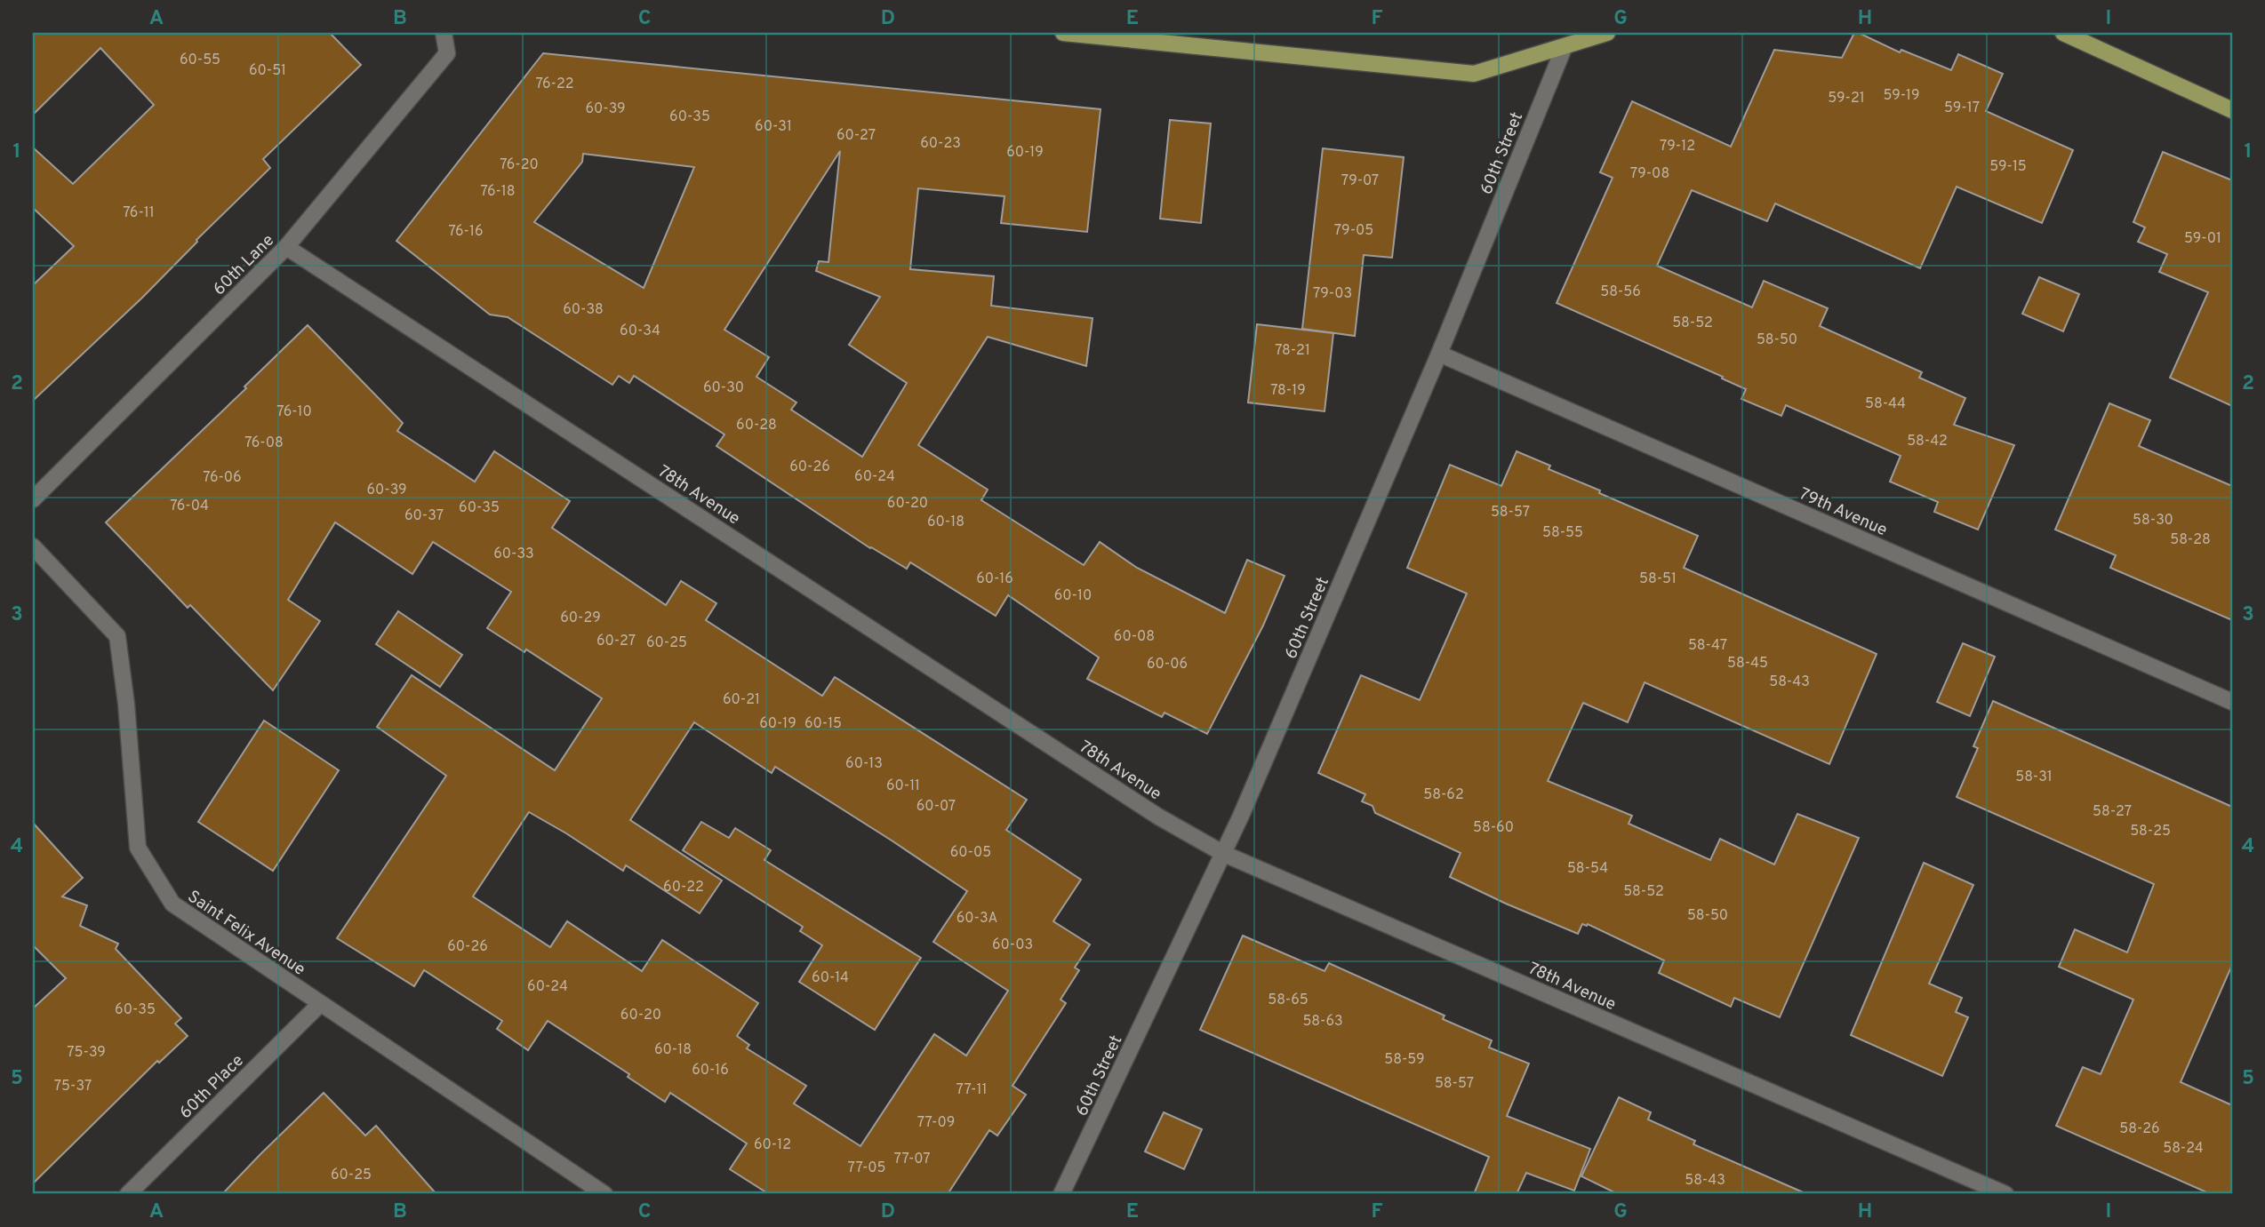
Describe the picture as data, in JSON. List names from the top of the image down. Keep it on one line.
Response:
{"streets":{"street":["60th Street","60th Lane","78th Avenue","79th Avenue","Saint Felix Avenue","60th Place"]},"crossings":[["60th Street","78th Avenue"],["60th Street","79th Avenue"],["60th Lane","78th Avenue"],["Saint Felix Avenue","60th Place"]],"house_numbers":["60-55","60-51","76-22","59-19","59-21","59-17","60-39","60-35","60-31","60-27","60-23","79-12","60-19","76-20","59-15","79-08","79-07","76-18","76-11","79-05","76-16","59-01","58-56","79-03","60-38","58-52","60-34","58-50","78-21","60-30","78-19","58-44","76-10","60-28","58-42","76-08","60-26","60-24","76-06","60-39","60-20","76-04","60-35","58-57","60-37","58-30","60-18","58-55","58-28","60-33","60-16","58-51","60-10","60-29","60-08","60-27","60-25","58-47","58-45","60-06","58-43","60-21","60-19","60-15","60-13","58-31","60-11","58-62","60-07","58-27","58-60","58-25","60-05","58-54","60-22","58-52","58-50","60-3A","60-03","60-26","60-14","60-24","58-65","60-35","60-20","58-63","60-18","75-39","58-59","60-16","58-57","75-37","77-11","77-09","58-26","60-12","58-24","77-07","77-05","60-25","58-43"],"grid":{"columns":["A","B","C","D","E","F","G","H","I"],"rows":["1","2","3","4","5"]}}
